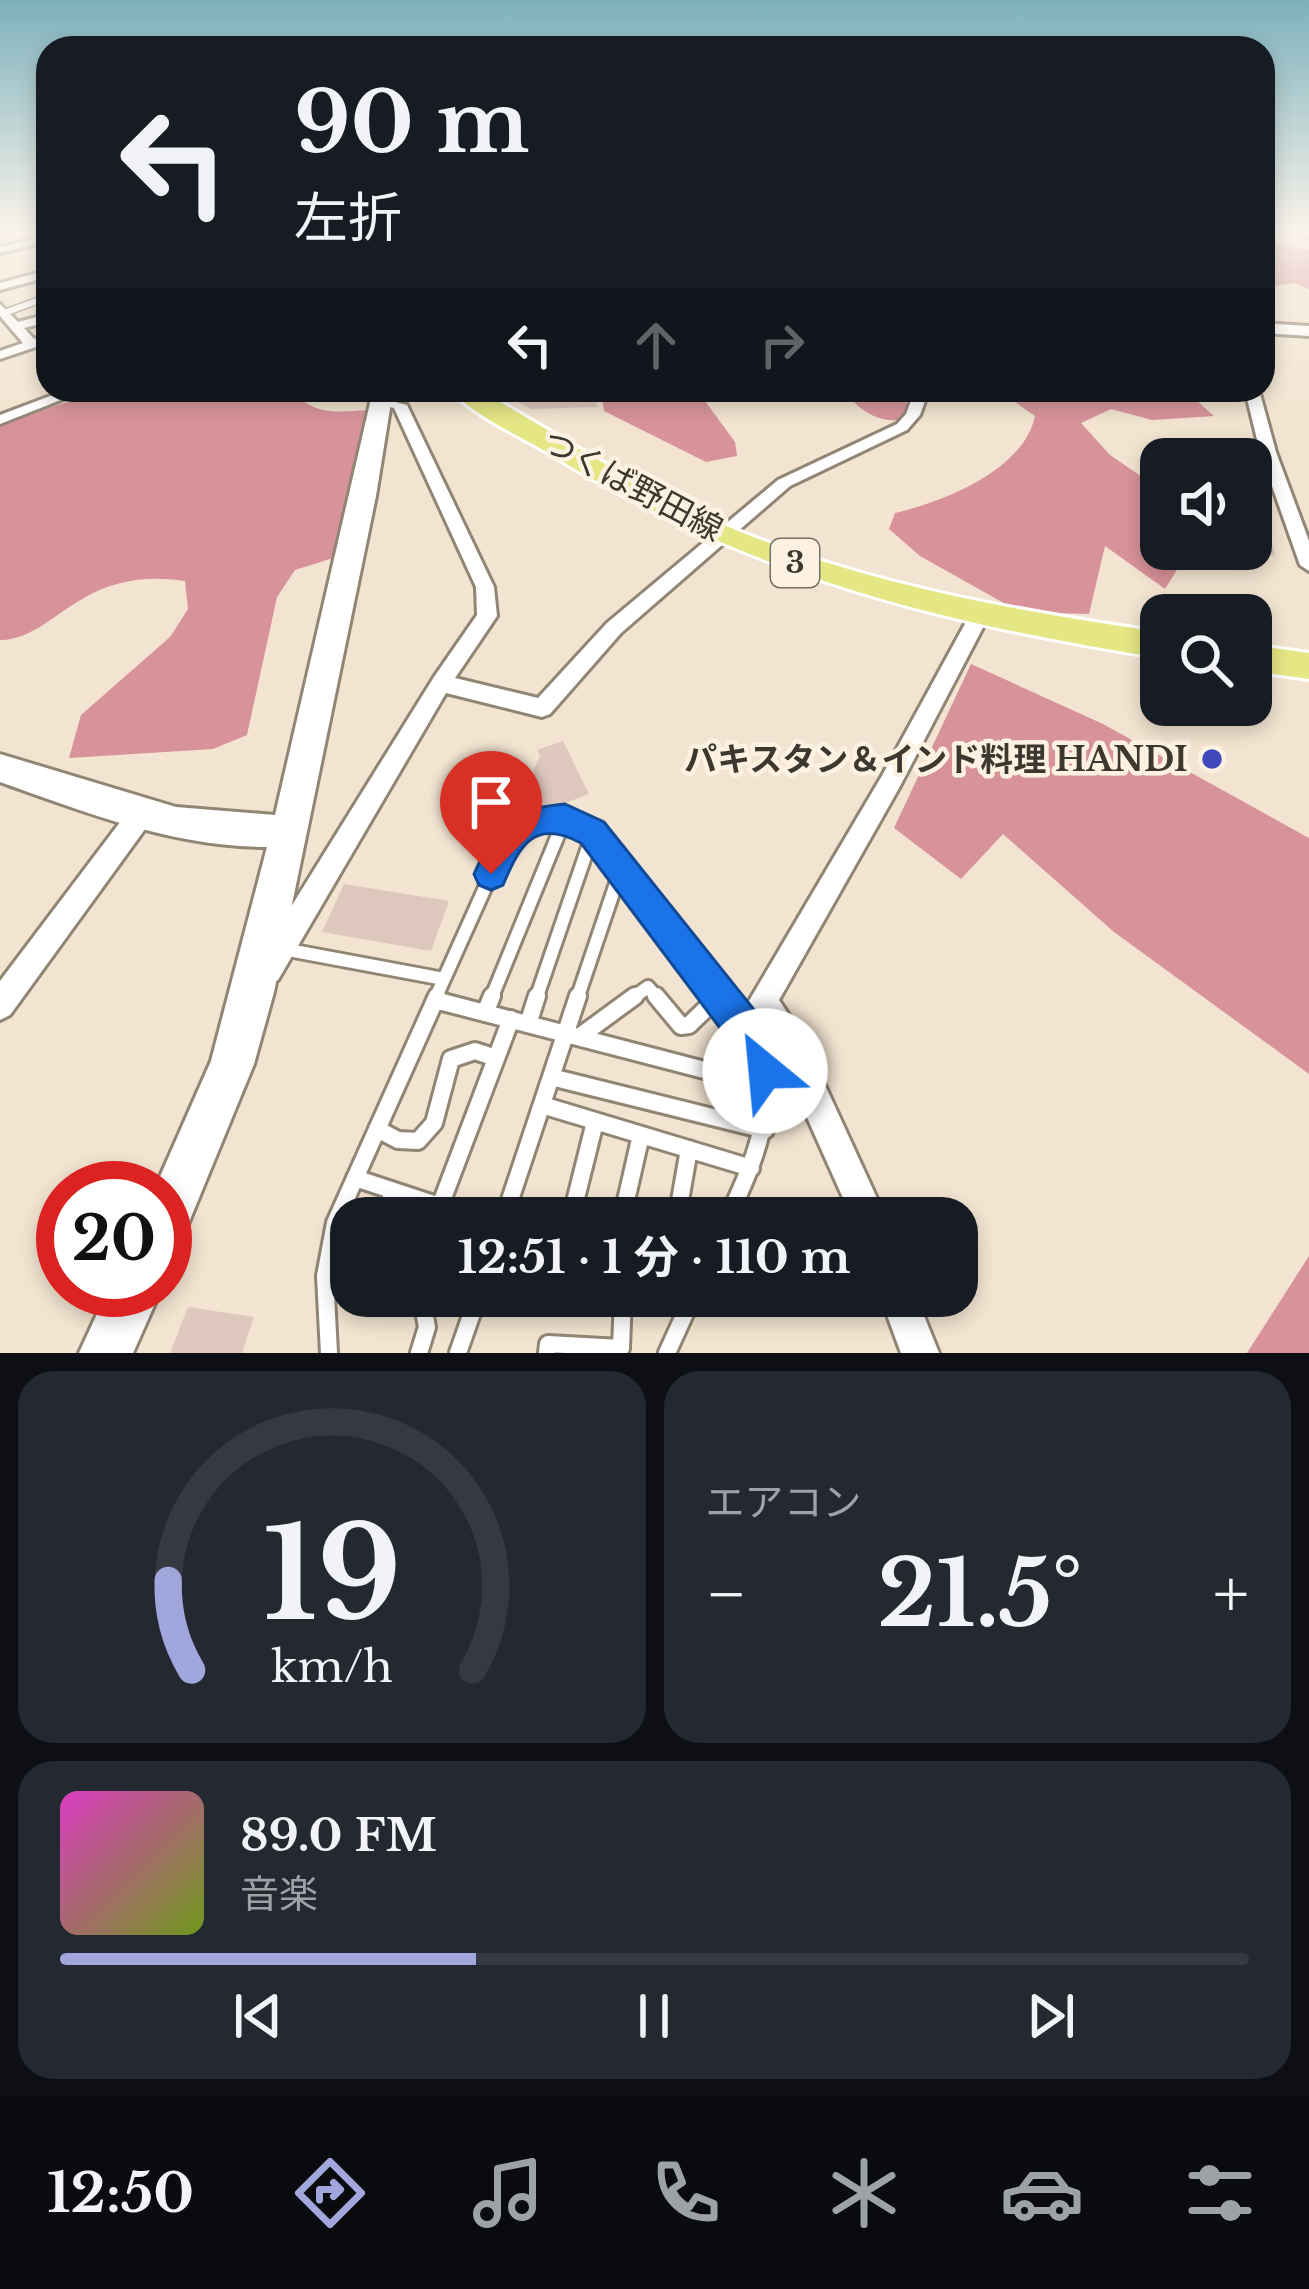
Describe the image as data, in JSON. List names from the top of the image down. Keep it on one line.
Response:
{"streets":{"main road":["つくば野田線","3"]},"places":["パキスタン＆インド料理 HANDI"],"page":{"turn":["90 m","左折"],"limit":"20","trip":"12:51 · 1 分 · 110 m","tile":"エアコン","heat":["−","21.5°","+"],"song":["89.0 FM","音楽"],"tabs":"12:50","gauge":["19","km/h"]}}
